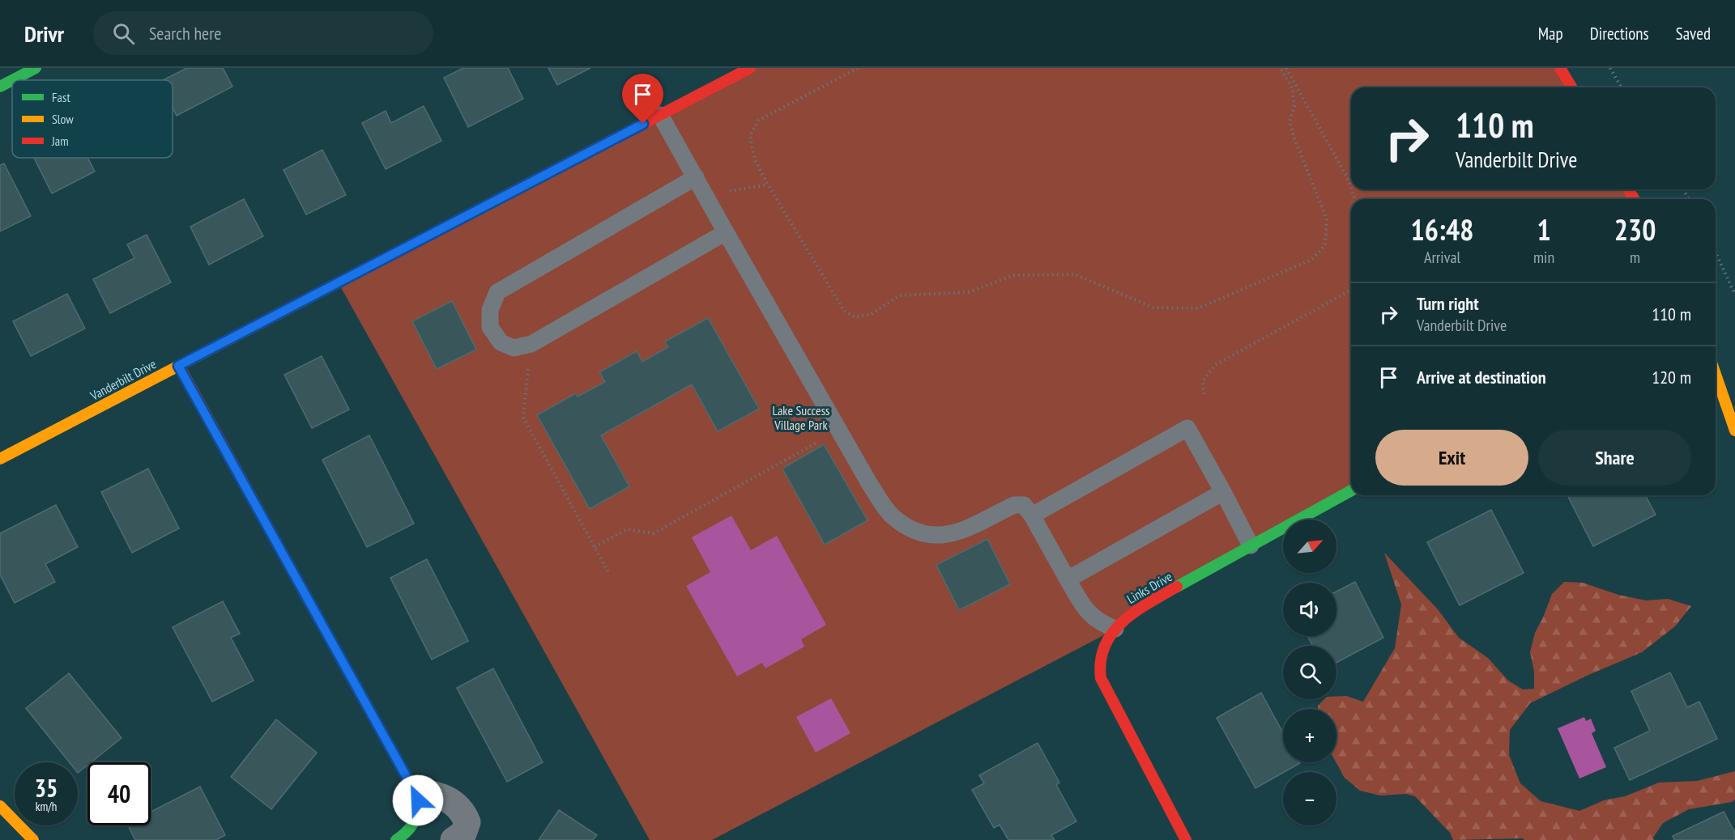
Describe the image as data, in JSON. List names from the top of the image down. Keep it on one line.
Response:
{"streets":{"street":["Vanderbilt Drive","Links Drive"]},"parks":["Lake Success Village Park"],"legend":["Fast","Slow","Jam"],"north":"top right","page":{"header":"Drivr","search":"Search here","nav":["Map","Directions","Saved"],"turn":["110 m","Vanderbilt Drive"],"eta":["16:48","Arrival","1","min","230","m"],"list":[{"name":"Turn right","note":"Vanderbilt Drive","value":"110 m"},{"name":"Arrive at destination","value":"120 m"}],"buttons":["Exit","Share"],"map_buttons":["+","−"],"speed":"35 km/h","limit":"40"}}
